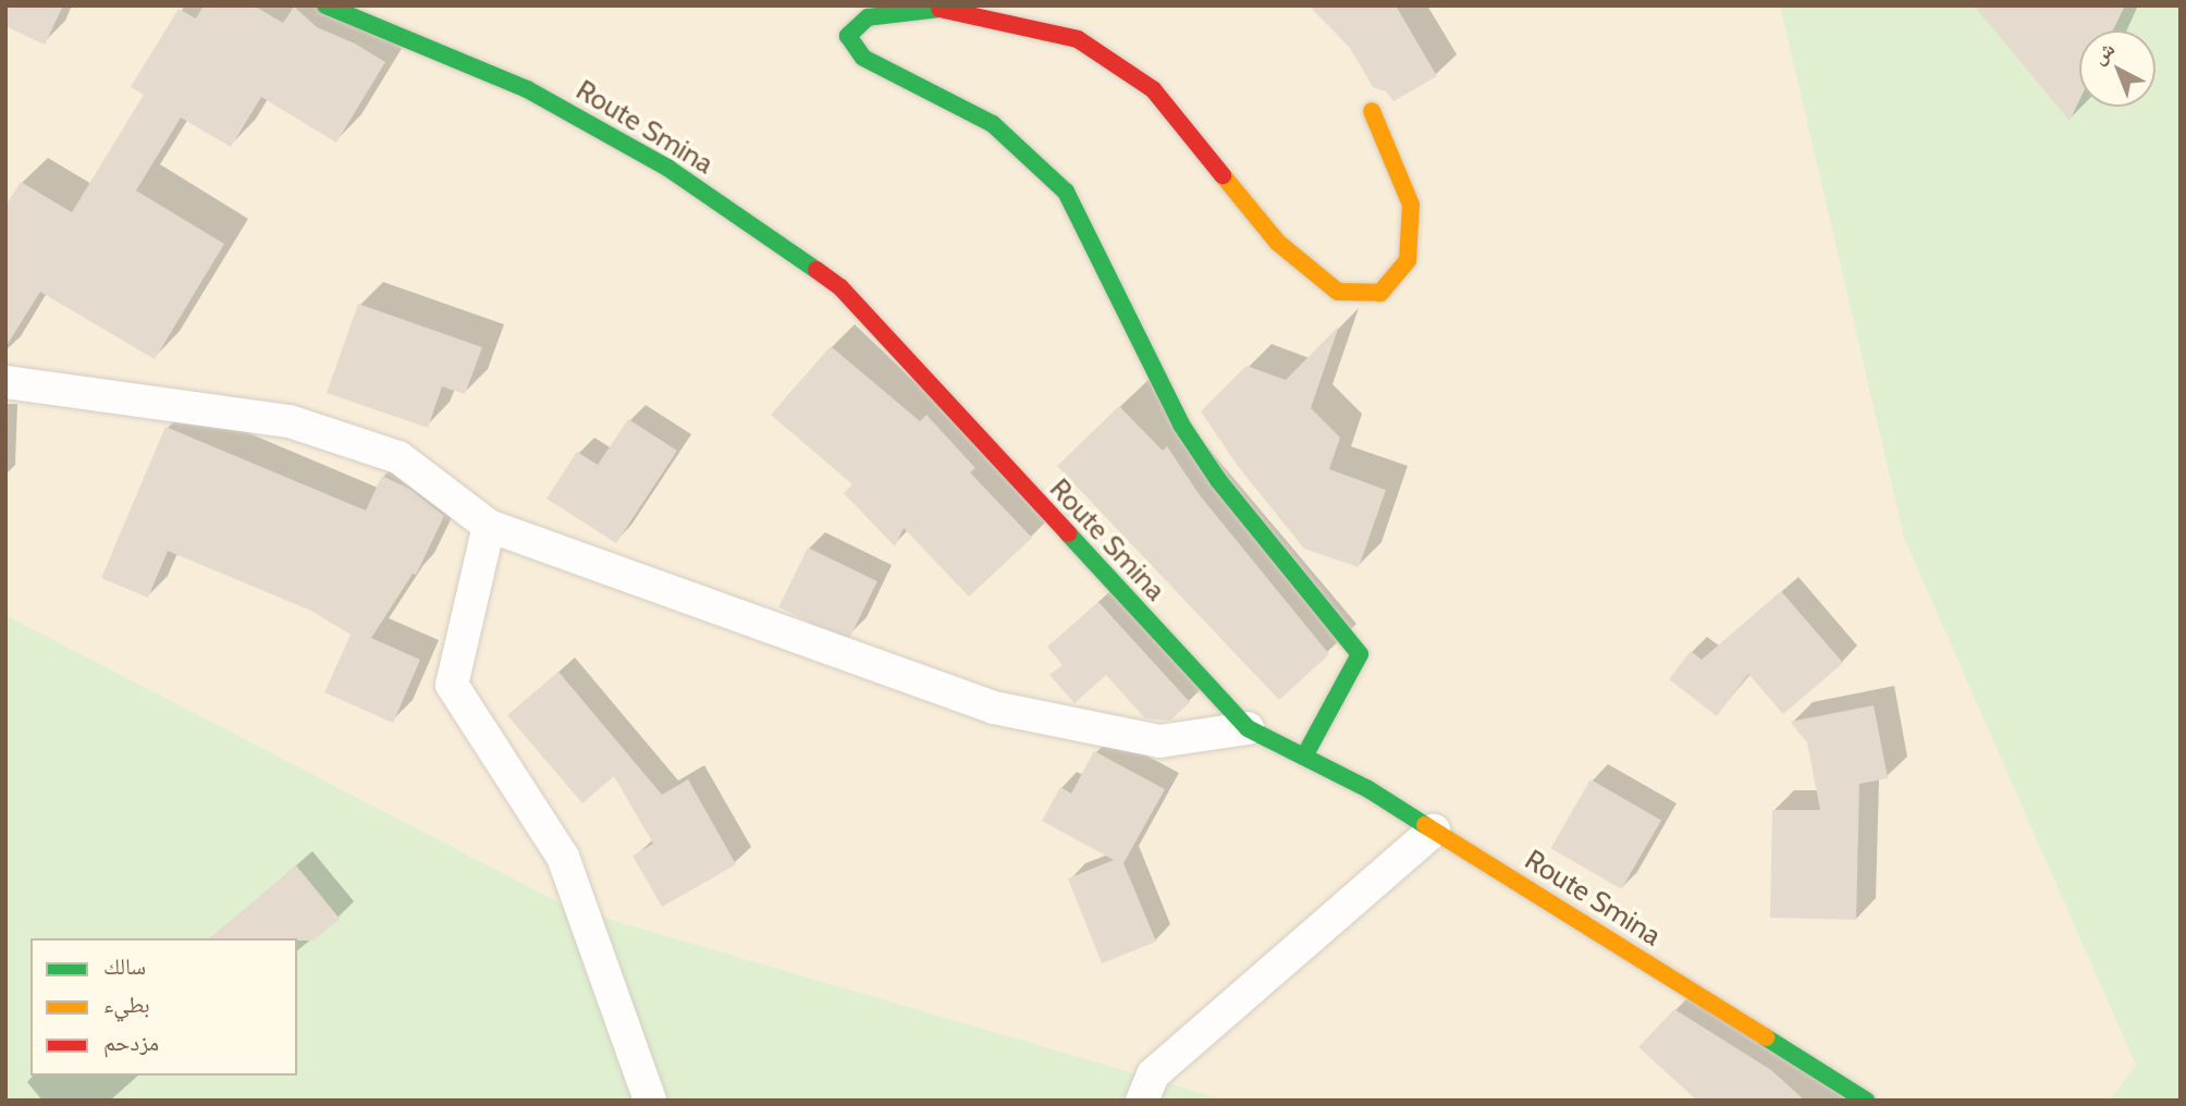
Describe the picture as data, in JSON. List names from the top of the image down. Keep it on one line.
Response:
{"streets":{"street":["Route Smina"]},"legend":["سالك","بطيء","مزدحم"],"north":"top left"}
